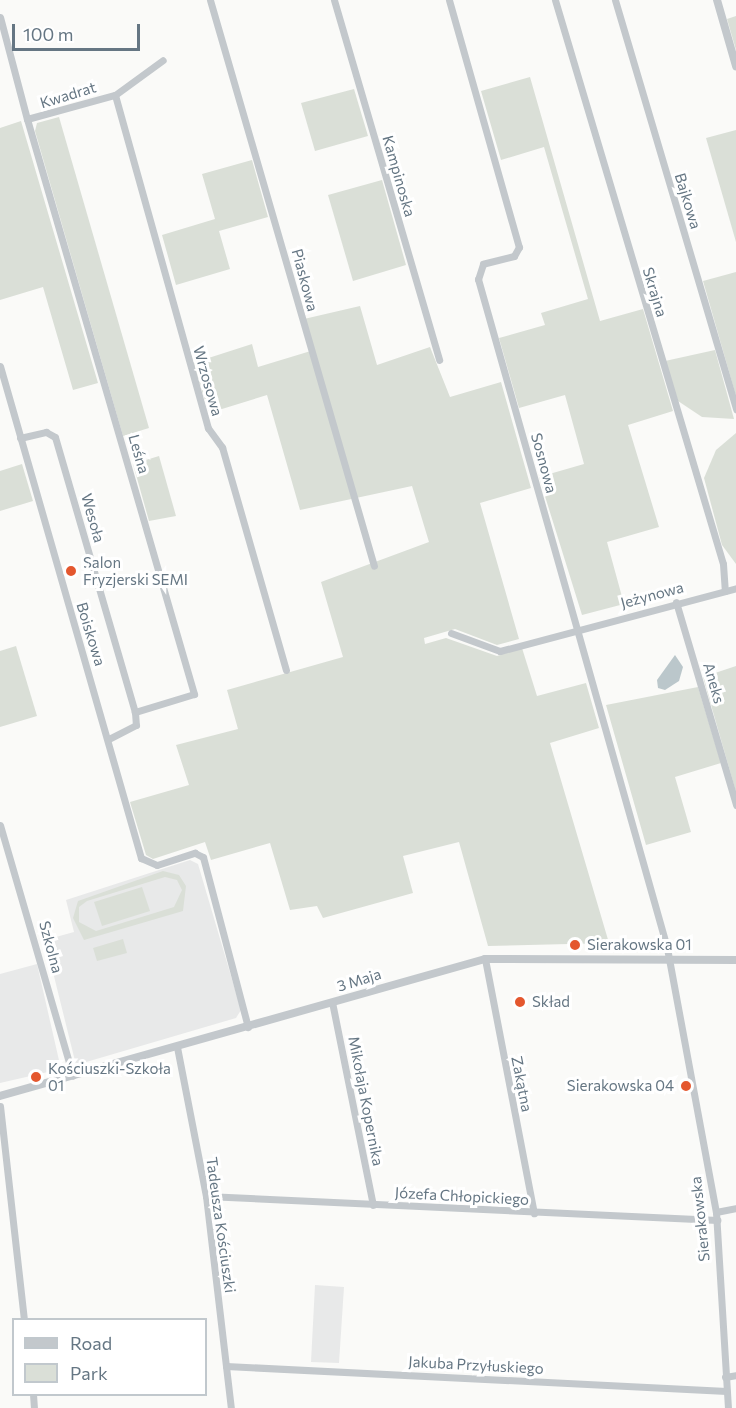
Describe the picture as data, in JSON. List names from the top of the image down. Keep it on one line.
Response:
{"streets":{"street":["Kwadrat","Kampinoska","Bajkowa","Piaskowa","Skrajna","Wrzosowa","Leśna","Sosnowa","Wesoła","Jeżynowa","Boiskowa","Aneks","Szkolna","3 Maja","Zakątna","Mikołaja Kopernika","Józefa Chłopickiego","Sierakowska","Tadeusza Kościuszki","Jakuba Przyłuskiego"]},"crossings":[["Kwadrat","Wrzosowa"],["Kwadrat","Leśna"],["Skrajna","Jeżynowa"],["Leśna","Wesoła"],["Sosnowa","Jeżynowa"],["Sosnowa","3 Maja"],["Sosnowa","Sierakowska"],["Wesoła","Boiskowa"],["Jeżynowa","Aneks"],["Boiskowa","3 Maja"],["Szkolna","3 Maja"],["3 Maja","Zakątna"],["3 Maja","Mikołaja Kopernika"],["3 Maja","Sierakowska"],["3 Maja","Tadeusza Kościuszki"],["Zakątna","Józefa Chłopickiego"],["Mikołaja Kopernika","Józefa Chłopickiego"],["Józefa Chłopickiego","Sierakowska"],["Józefa Chłopickiego","Tadeusza Kościuszki"],["Sierakowska","Jakuba Przyłuskiego"],["Tadeusza Kościuszki","Jakuba Przyłuskiego"]],"places":["Salon Fryzjerski SEMI","Sierakowska 01","Skład","Kościuszki-Szkoła 01","Sierakowska 04"],"legend":["Road","Park"],"scale_bar":"100 m"}
